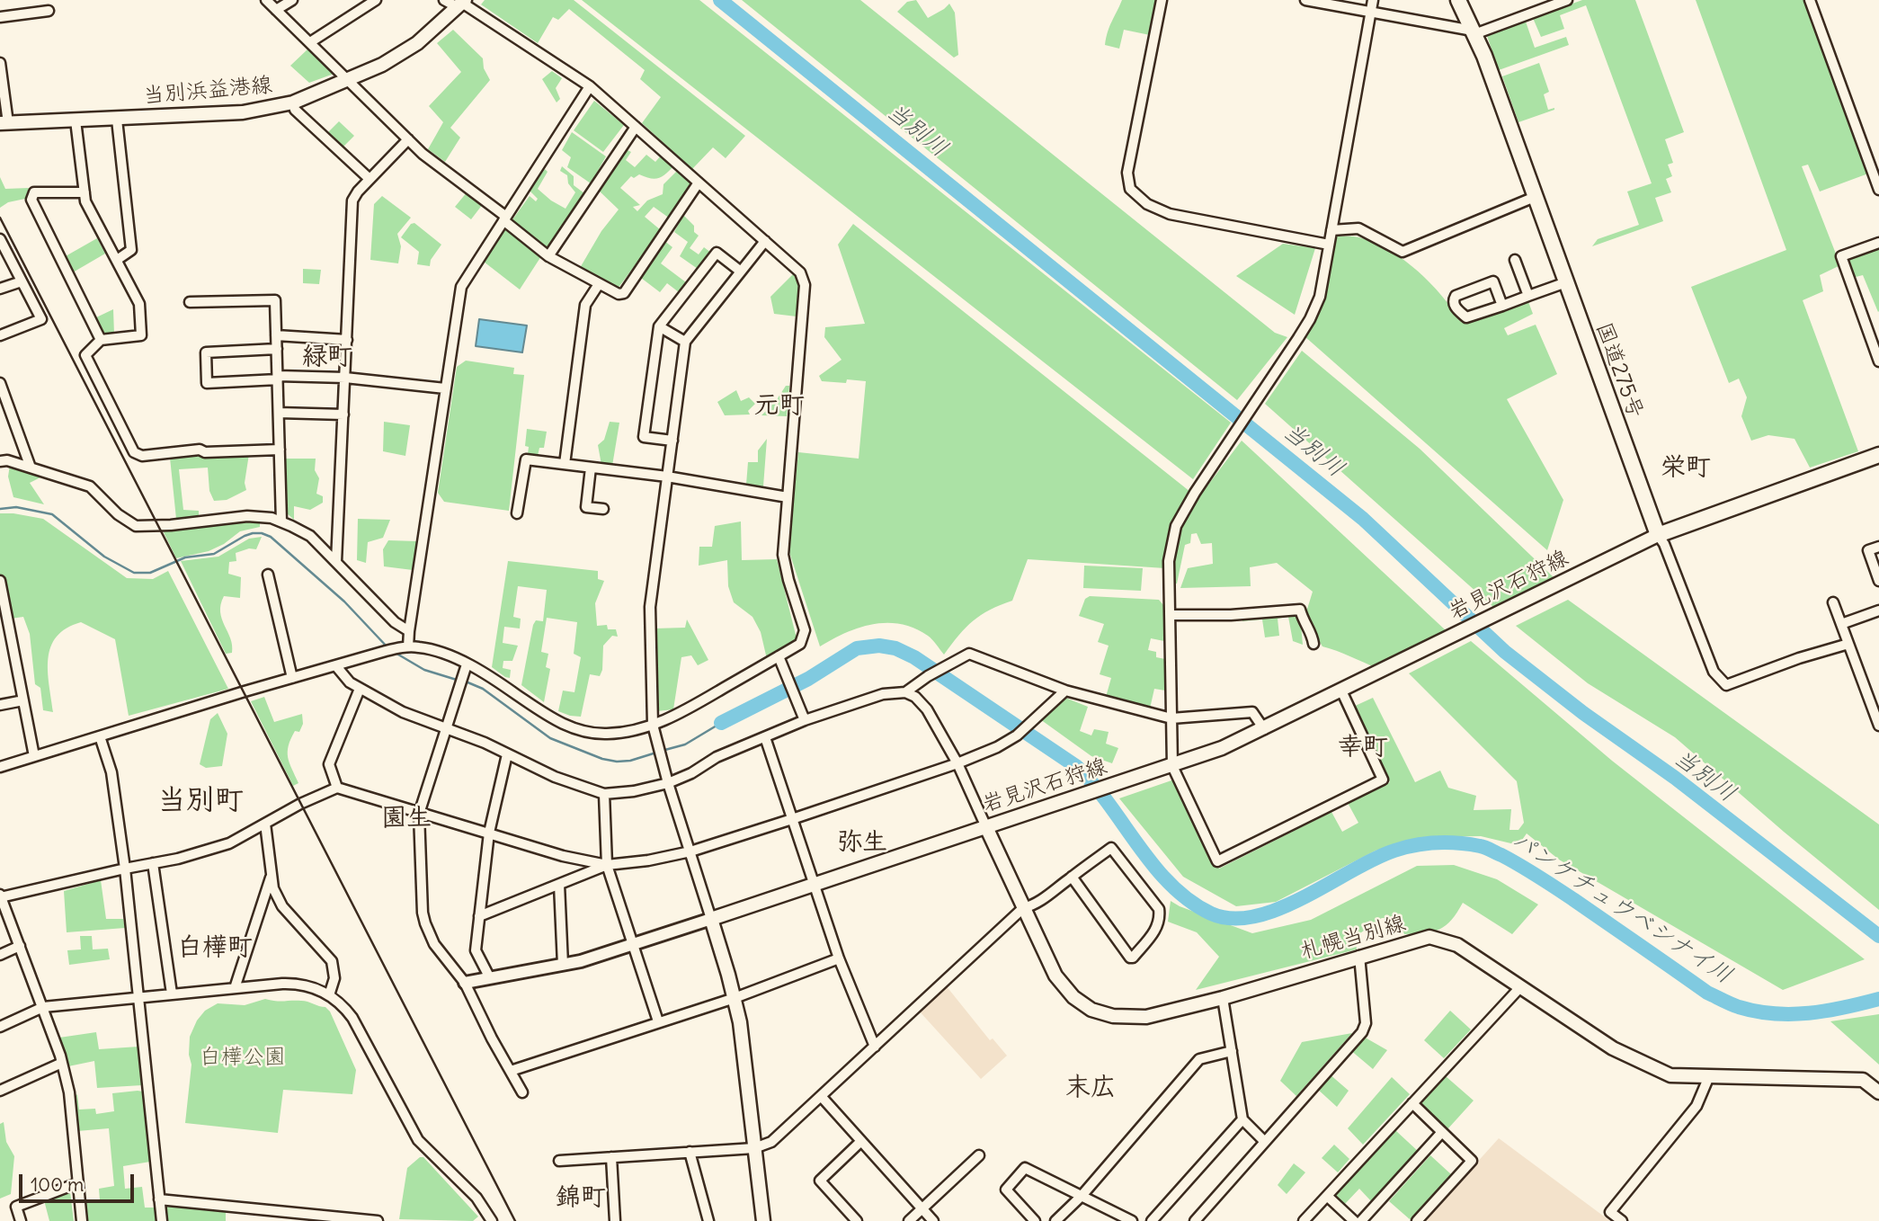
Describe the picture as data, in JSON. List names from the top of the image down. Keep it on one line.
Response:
{"streets":{"highway":["国道275号"],"main road":["当別浜益港線","岩見沢石狩線","札幌当別線"]},"crossings":[["国道275号","岩見沢石狩線"],["岩見沢石狩線","札幌当別線"]],"districts":["緑町","元町","栄町","幸町","当別町","園生","弥生","白樺町","末広","錦町"],"water":["当別川","パンケチュウベシナイ川"],"parks":["白樺公園"],"scale_bar":"100 m"}
